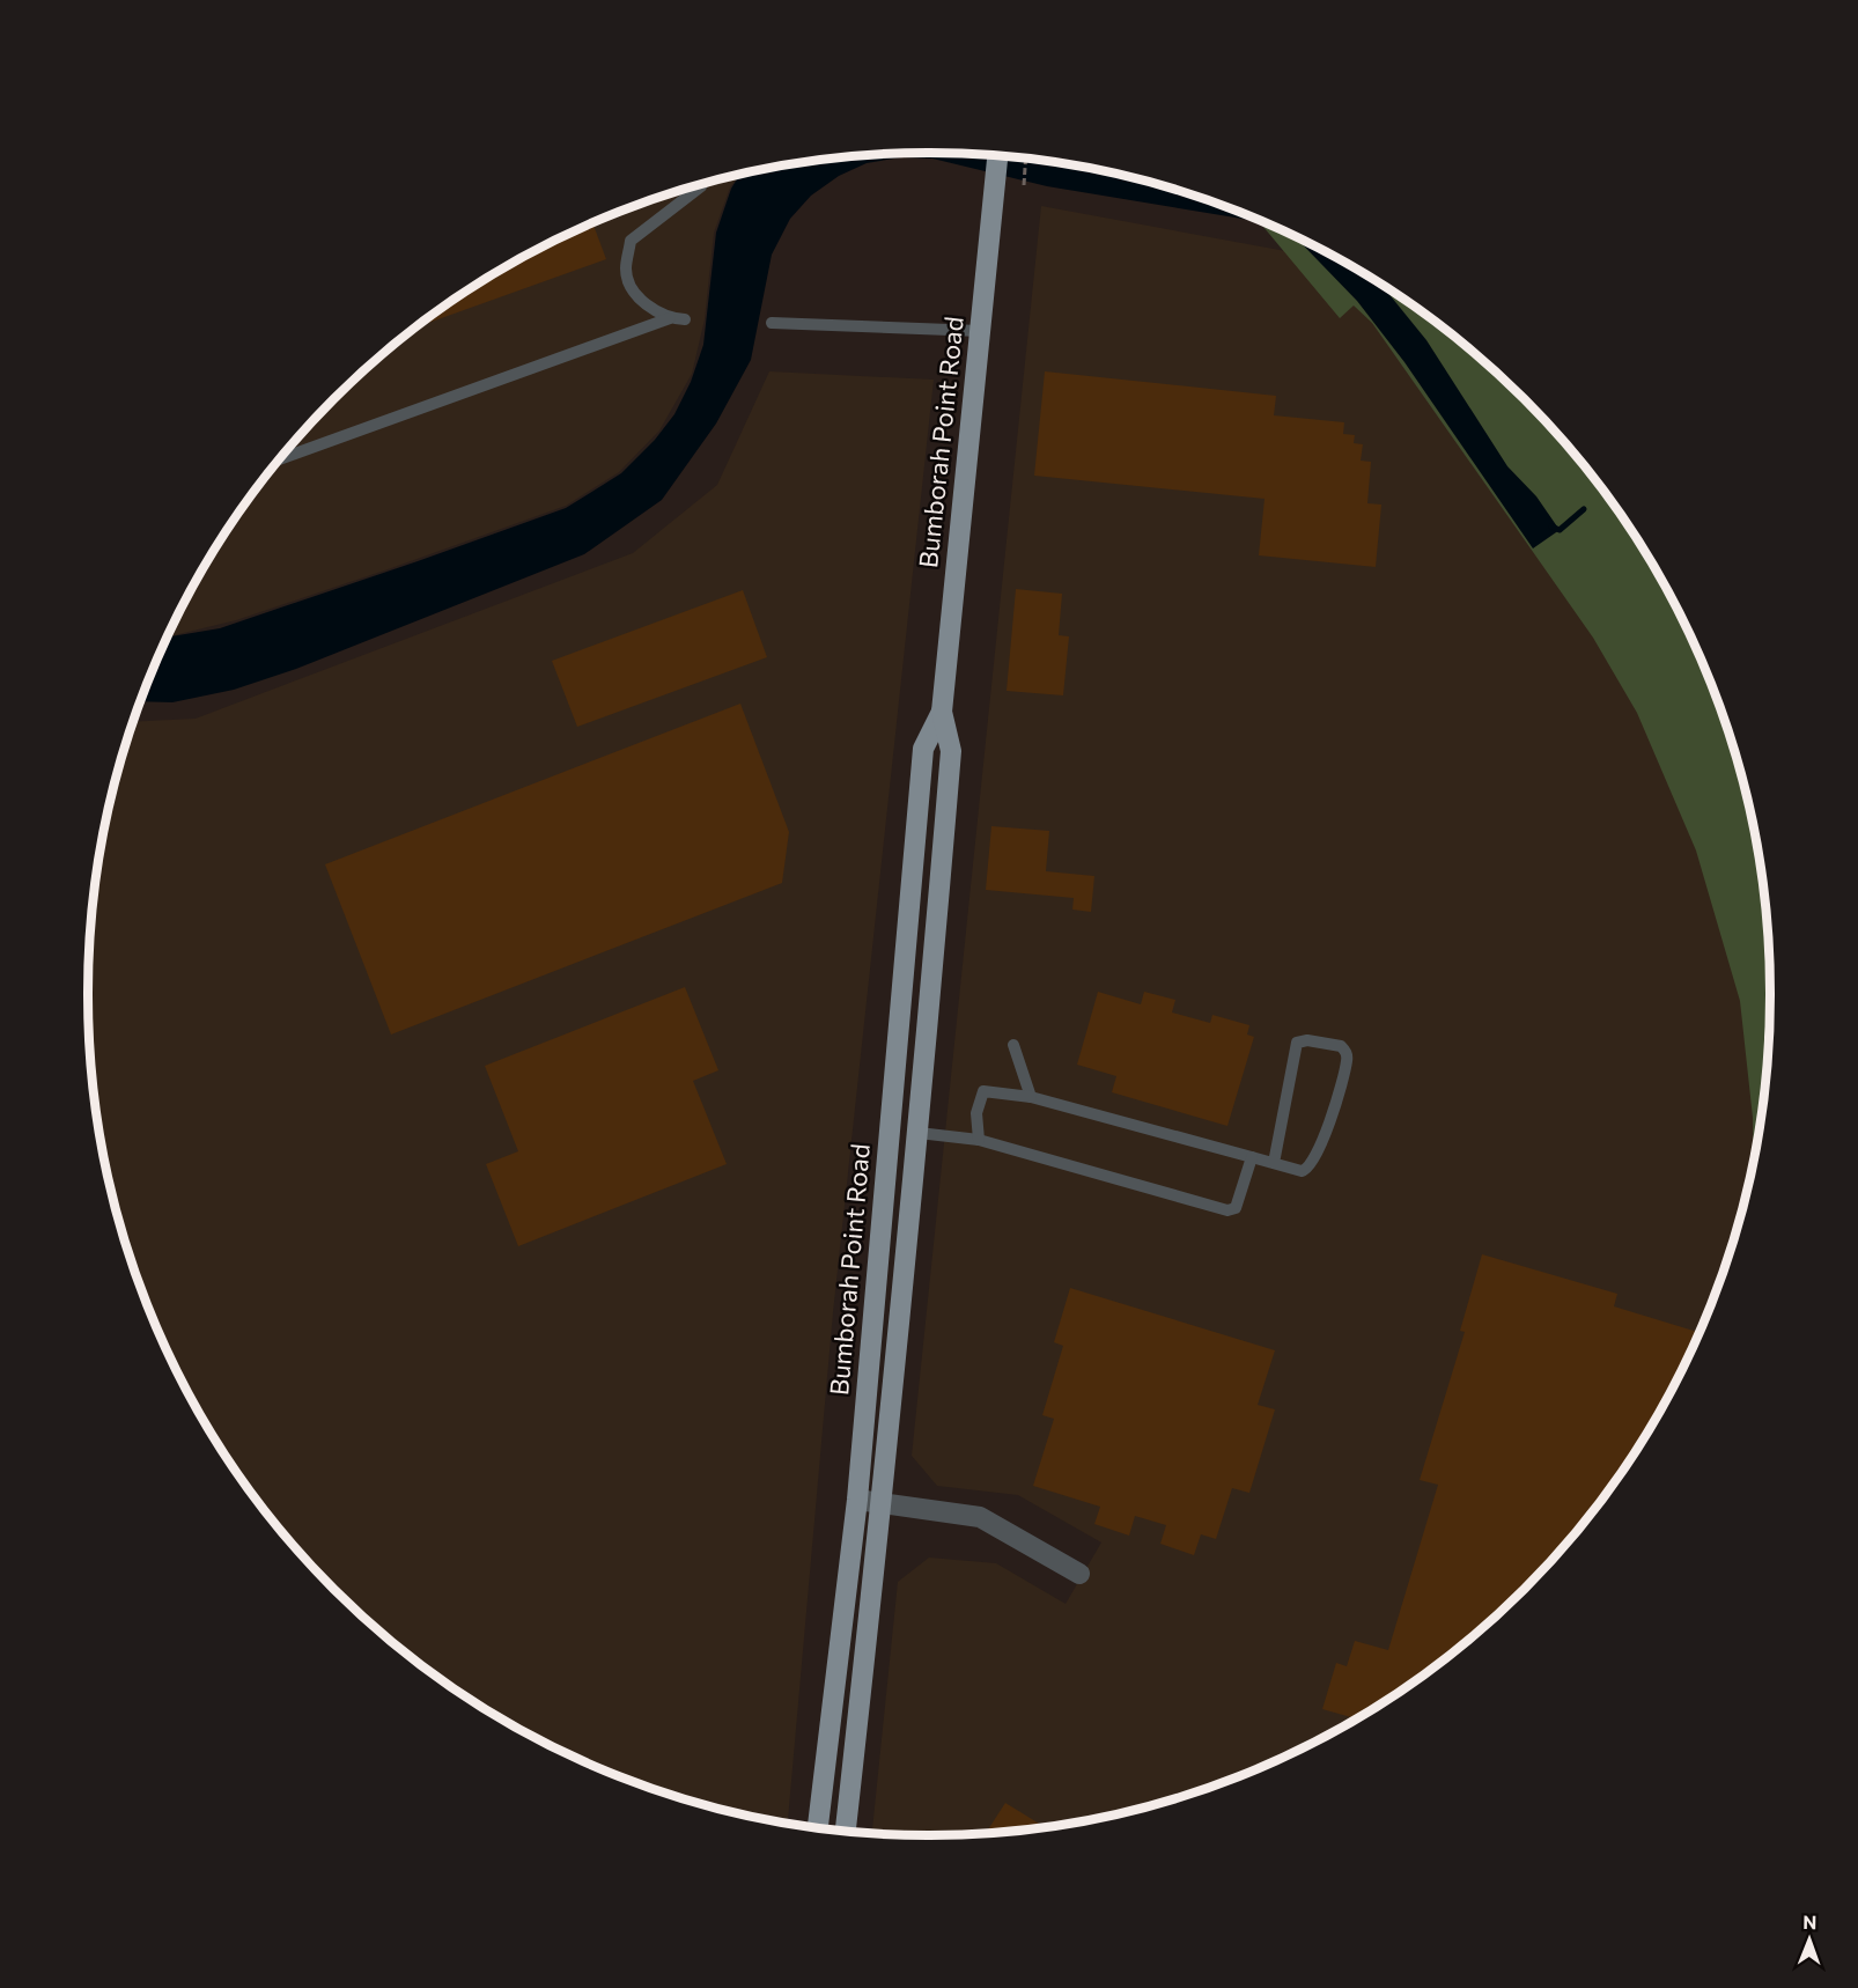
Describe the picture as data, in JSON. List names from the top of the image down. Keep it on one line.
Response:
{"streets":{"main road":["Bumborah Point Road"]},"north":"top"}
